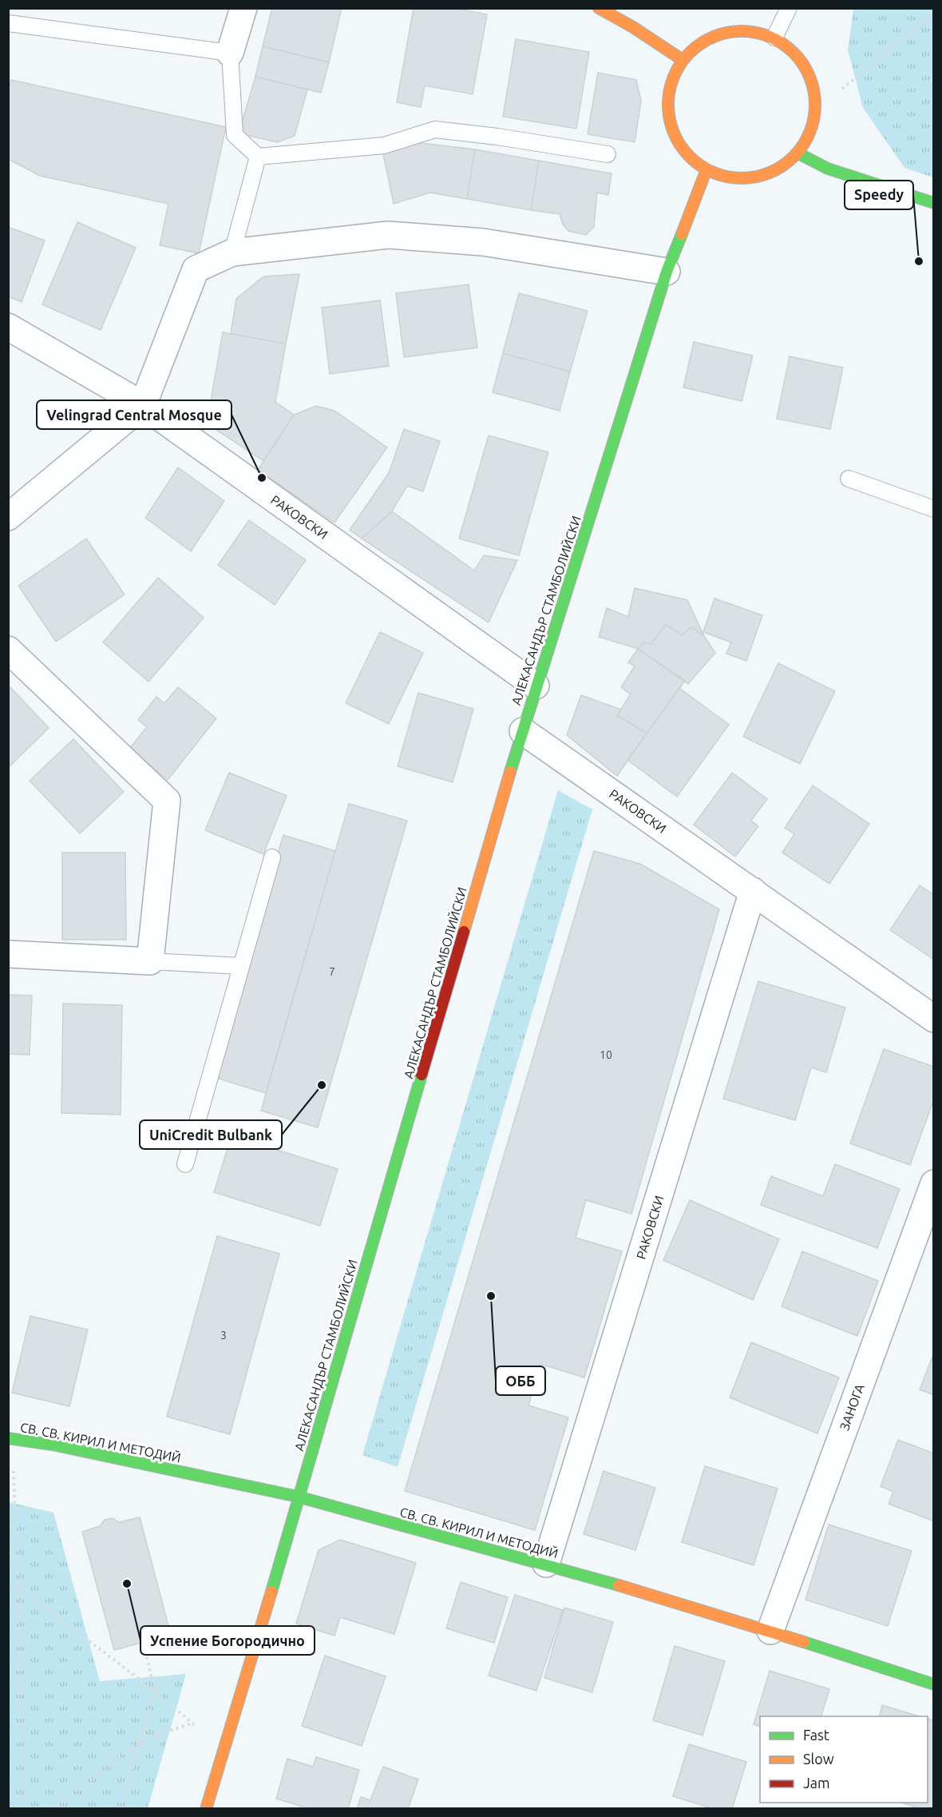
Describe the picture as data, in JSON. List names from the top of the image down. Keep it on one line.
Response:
{"streets":{"main road":["АЛЕКАСАНДЪР СТАМБОЛИЙСКИ","СВ. СВ. КИРИЛ И МЕТОДИЙ"],"street":["РАКОВСКИ","ЗАНОГА"]},"crossings":[["РАКОВСКИ","АЛЕКАСАНДЪР СТАМБОЛИЙСКИ"],["РАКОВСКИ","СВ. СВ. КИРИЛ И МЕТОДИЙ"],["АЛЕКАСАНДЪР СТАМБОЛИЙСКИ","СВ. СВ. КИРИЛ И МЕТОДИЙ"],["ЗАНОГА","СВ. СВ. КИРИЛ И МЕТОДИЙ"]],"places":["Speedy","Velingrad Central Mosque","UniCredit Bulbank","ОББ","Успение Богородично"],"house_numbers":["7","10","3"],"legend":["Fast","Slow","Jam"]}
